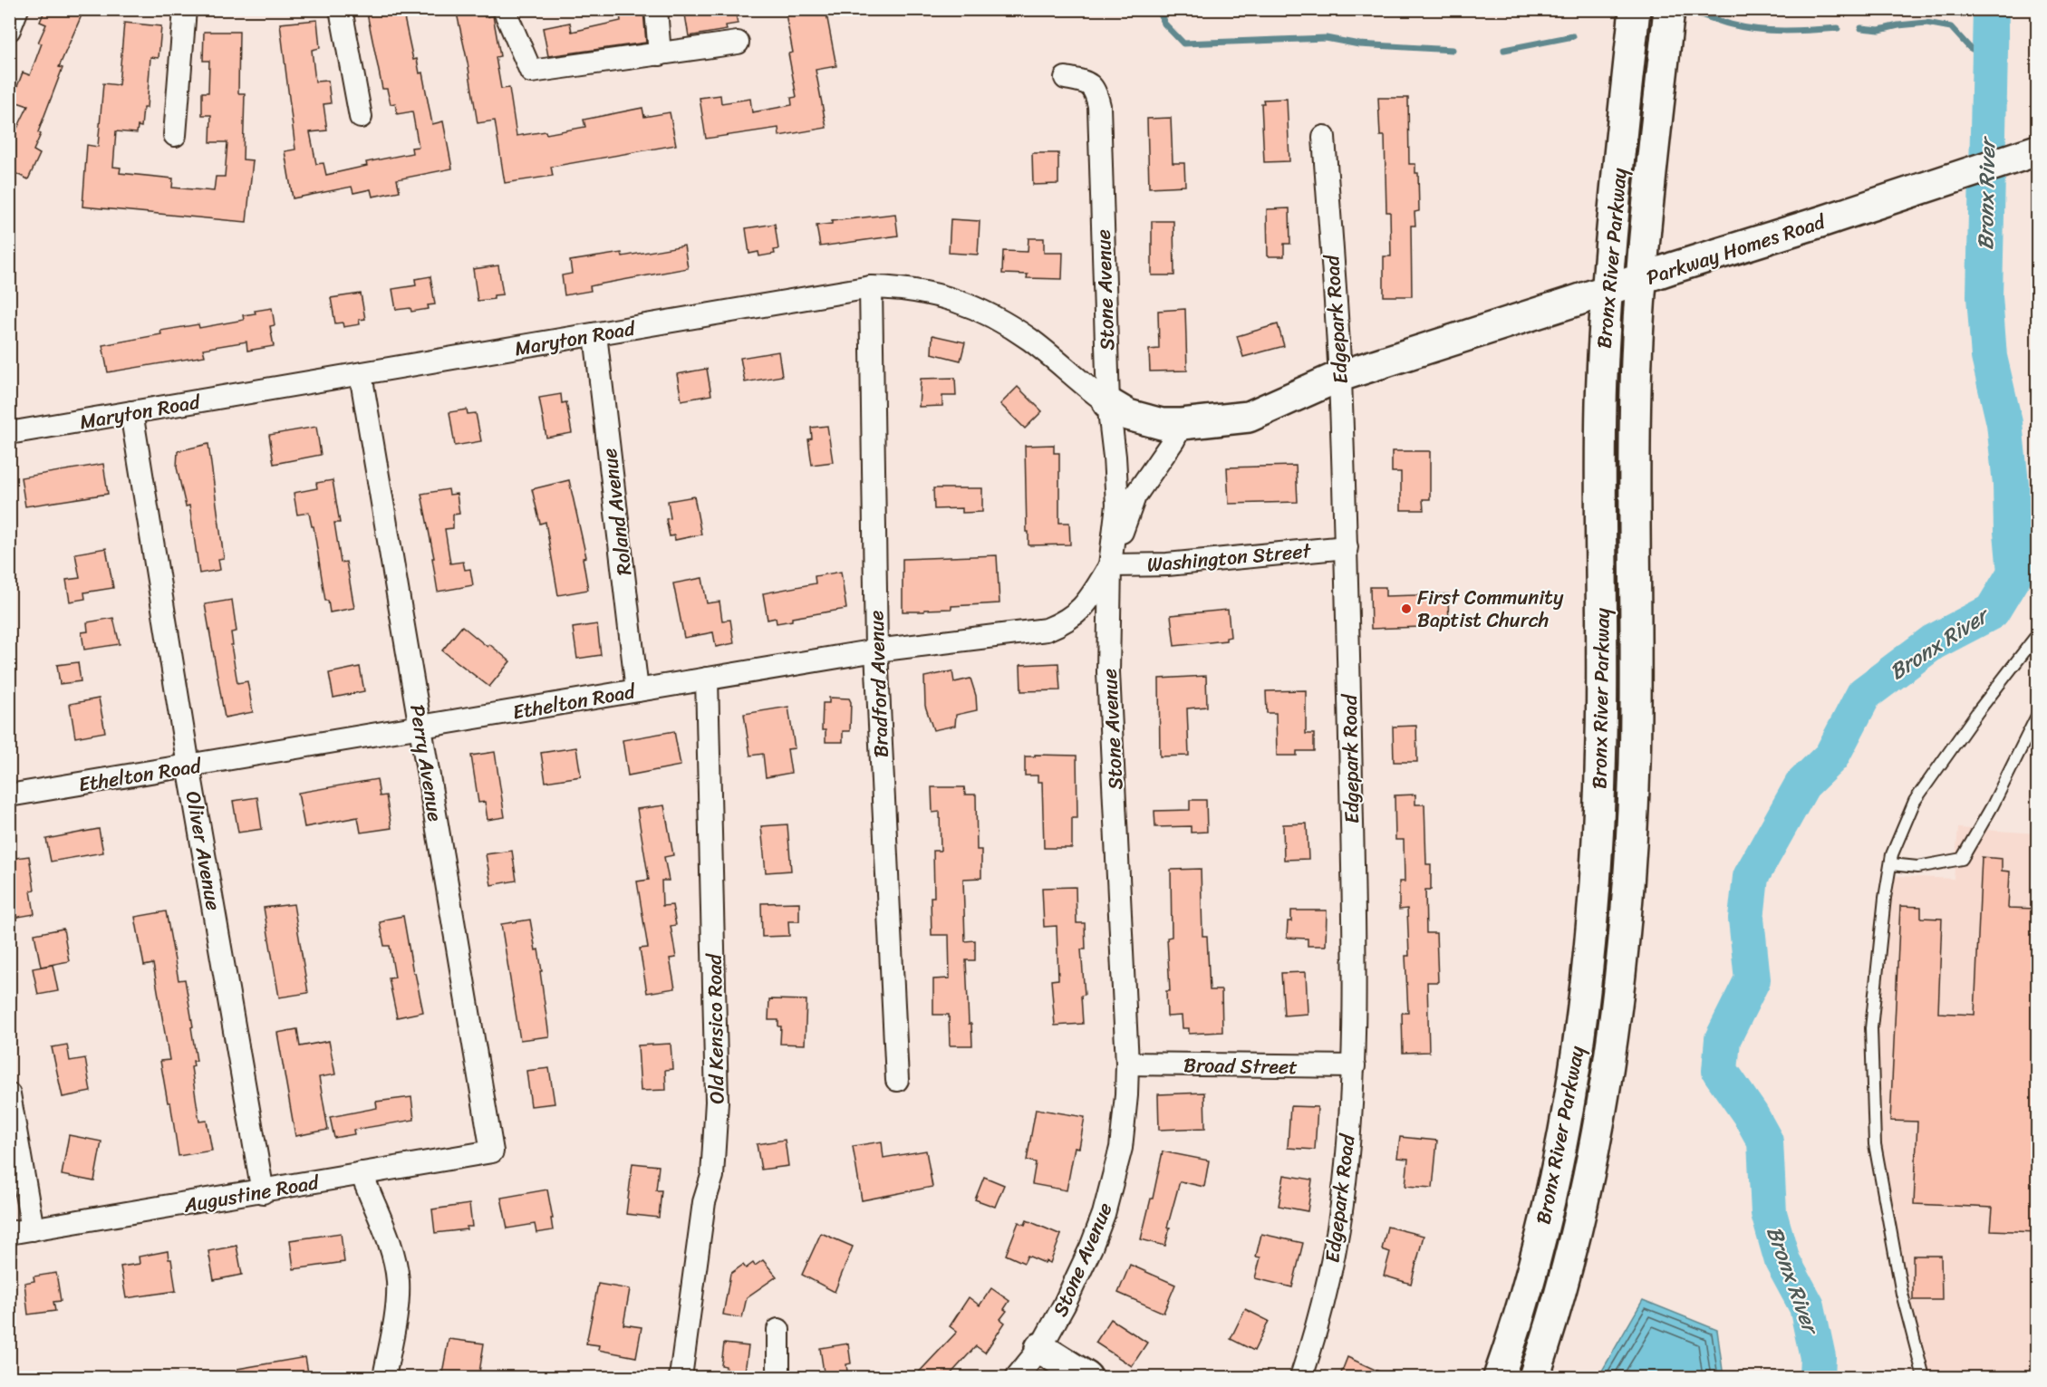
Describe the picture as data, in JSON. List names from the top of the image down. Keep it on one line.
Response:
{"streets":{"main road":["Parkway Homes Road","Bronx River Parkway"],"street":["Stone Avenue","Edgepark Road","Maryton Road","Roland Avenue","Washington Street","Bradford Avenue","Ethelton Road","Perry Avenue","Oliver Avenue","Old Kensico Road","Broad Street","Augustine Road"]},"crossings":[["Parkway Homes Road","Bronx River Parkway"],["Parkway Homes Road","Stone Avenue"],["Parkway Homes Road","Edgepark Road"],["Parkway Homes Road","Maryton Road"],["Stone Avenue","Maryton Road"],["Stone Avenue","Washington Street"],["Stone Avenue","Ethelton Road"],["Stone Avenue","Broad Street"],["Edgepark Road","Washington Street"],["Edgepark Road","Broad Street"],["Maryton Road","Roland Avenue"],["Maryton Road","Bradford Avenue"],["Maryton Road","Perry Avenue"],["Maryton Road","Oliver Avenue"],["Roland Avenue","Ethelton Road"],["Washington Street","Ethelton Road"],["Bradford Avenue","Ethelton Road"],["Ethelton Road","Perry Avenue"],["Ethelton Road","Oliver Avenue"],["Ethelton Road","Old Kensico Road"],["Perry Avenue","Augustine Road"],["Oliver Avenue","Augustine Road"]],"water":["Bronx River"],"places":["First Community Baptist Church"]}
